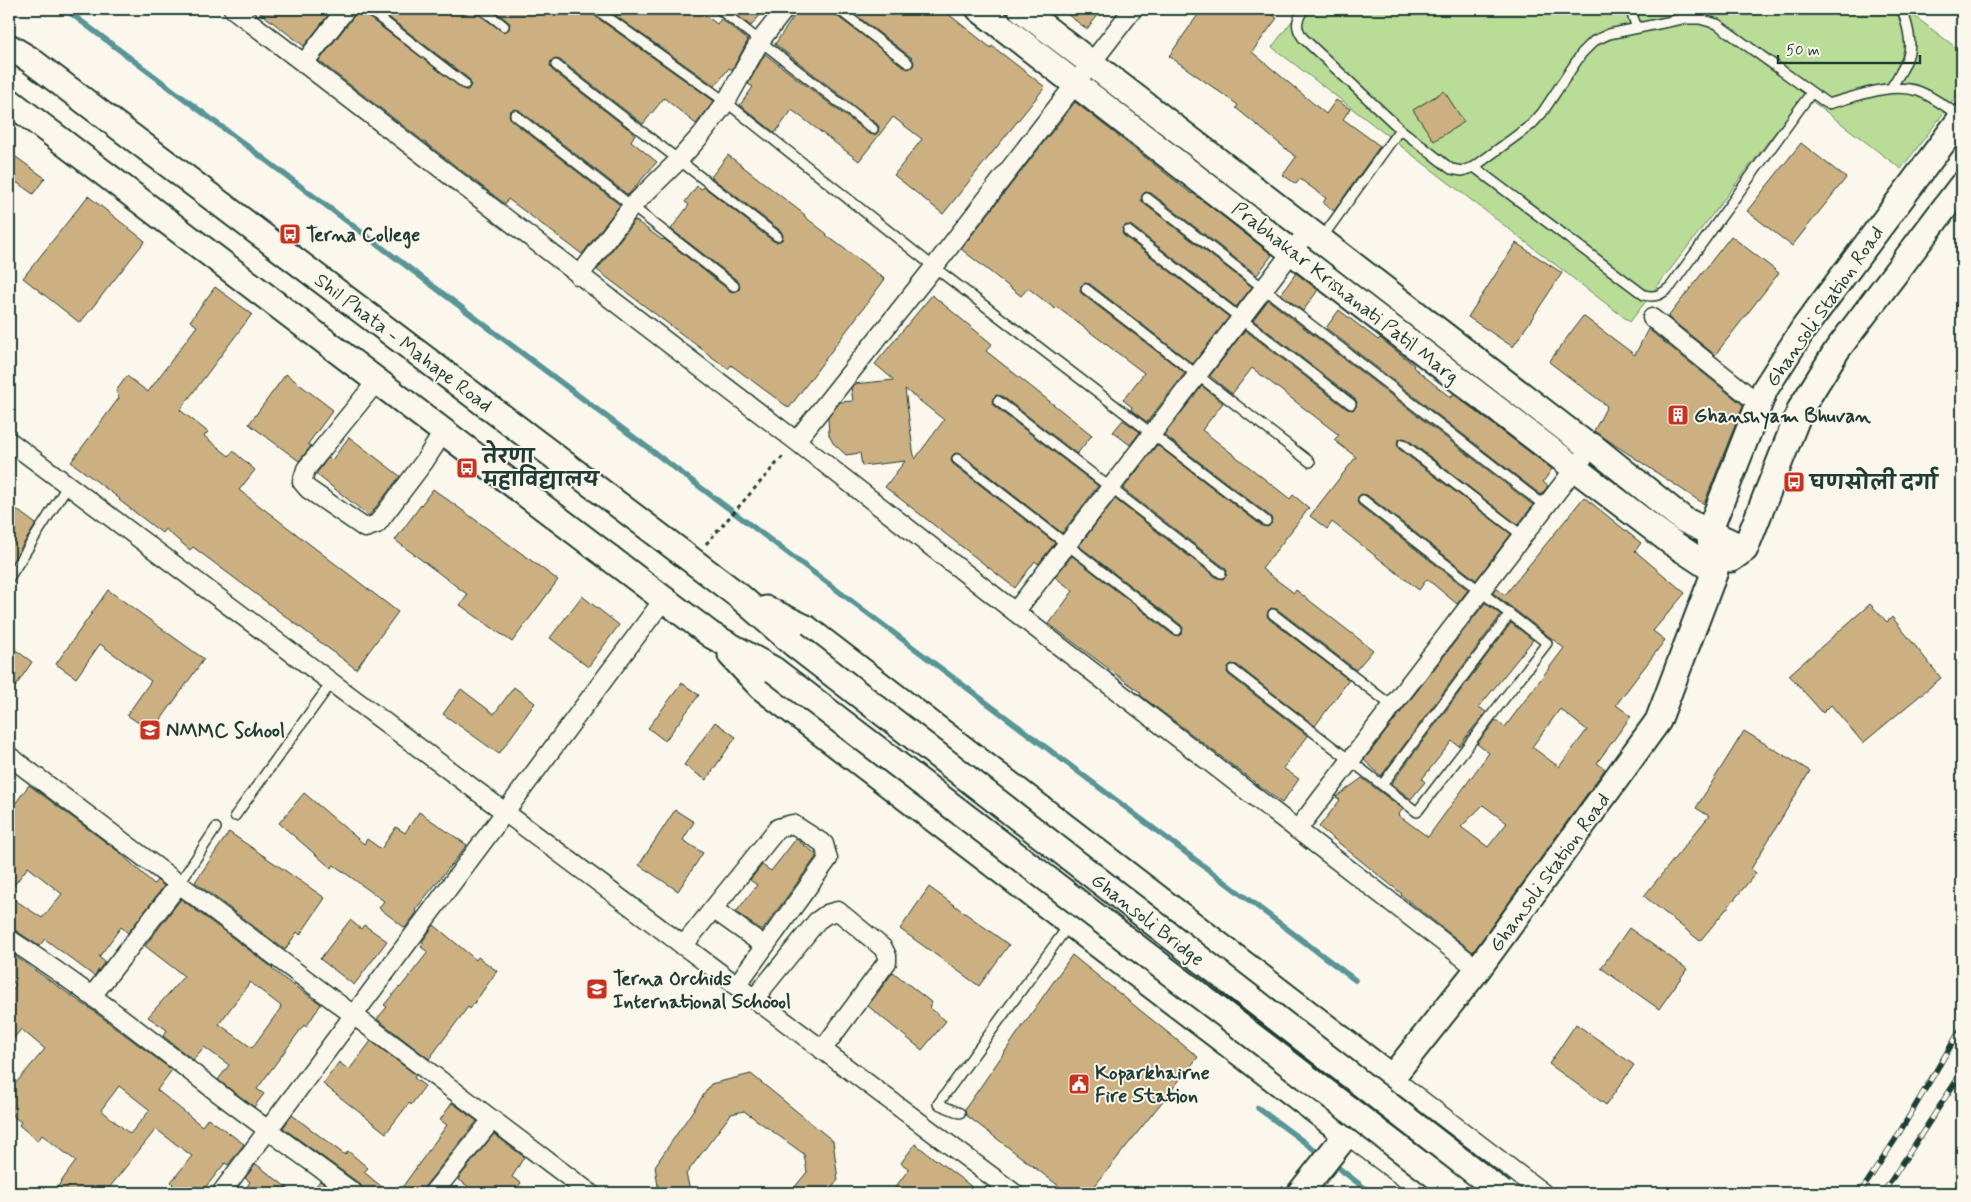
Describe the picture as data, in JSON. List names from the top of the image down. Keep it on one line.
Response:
{"streets":{"street":["Prabhakar Krishanati Patil Marg","Ghansoli Station Road","Shil Phata - Mahape Road","Ghansoli Bridge"]},"crossings":[["Prabhakar Krishanati Patil Marg","Ghansoli Station Road"],["Shil Phata - Mahape Road","Ghansoli Bridge"]],"places":{"bus stop":["Terna College","तेरणा महाविद्यालय","घणसोली दर्गा"],"building":["Ghanshyam Bhuvan"],"school or university":["NMMC School","Terna Orchids International Schoool"],"public building":["Koparkhairne Fire Station"]},"scale_bar":"50 m"}
